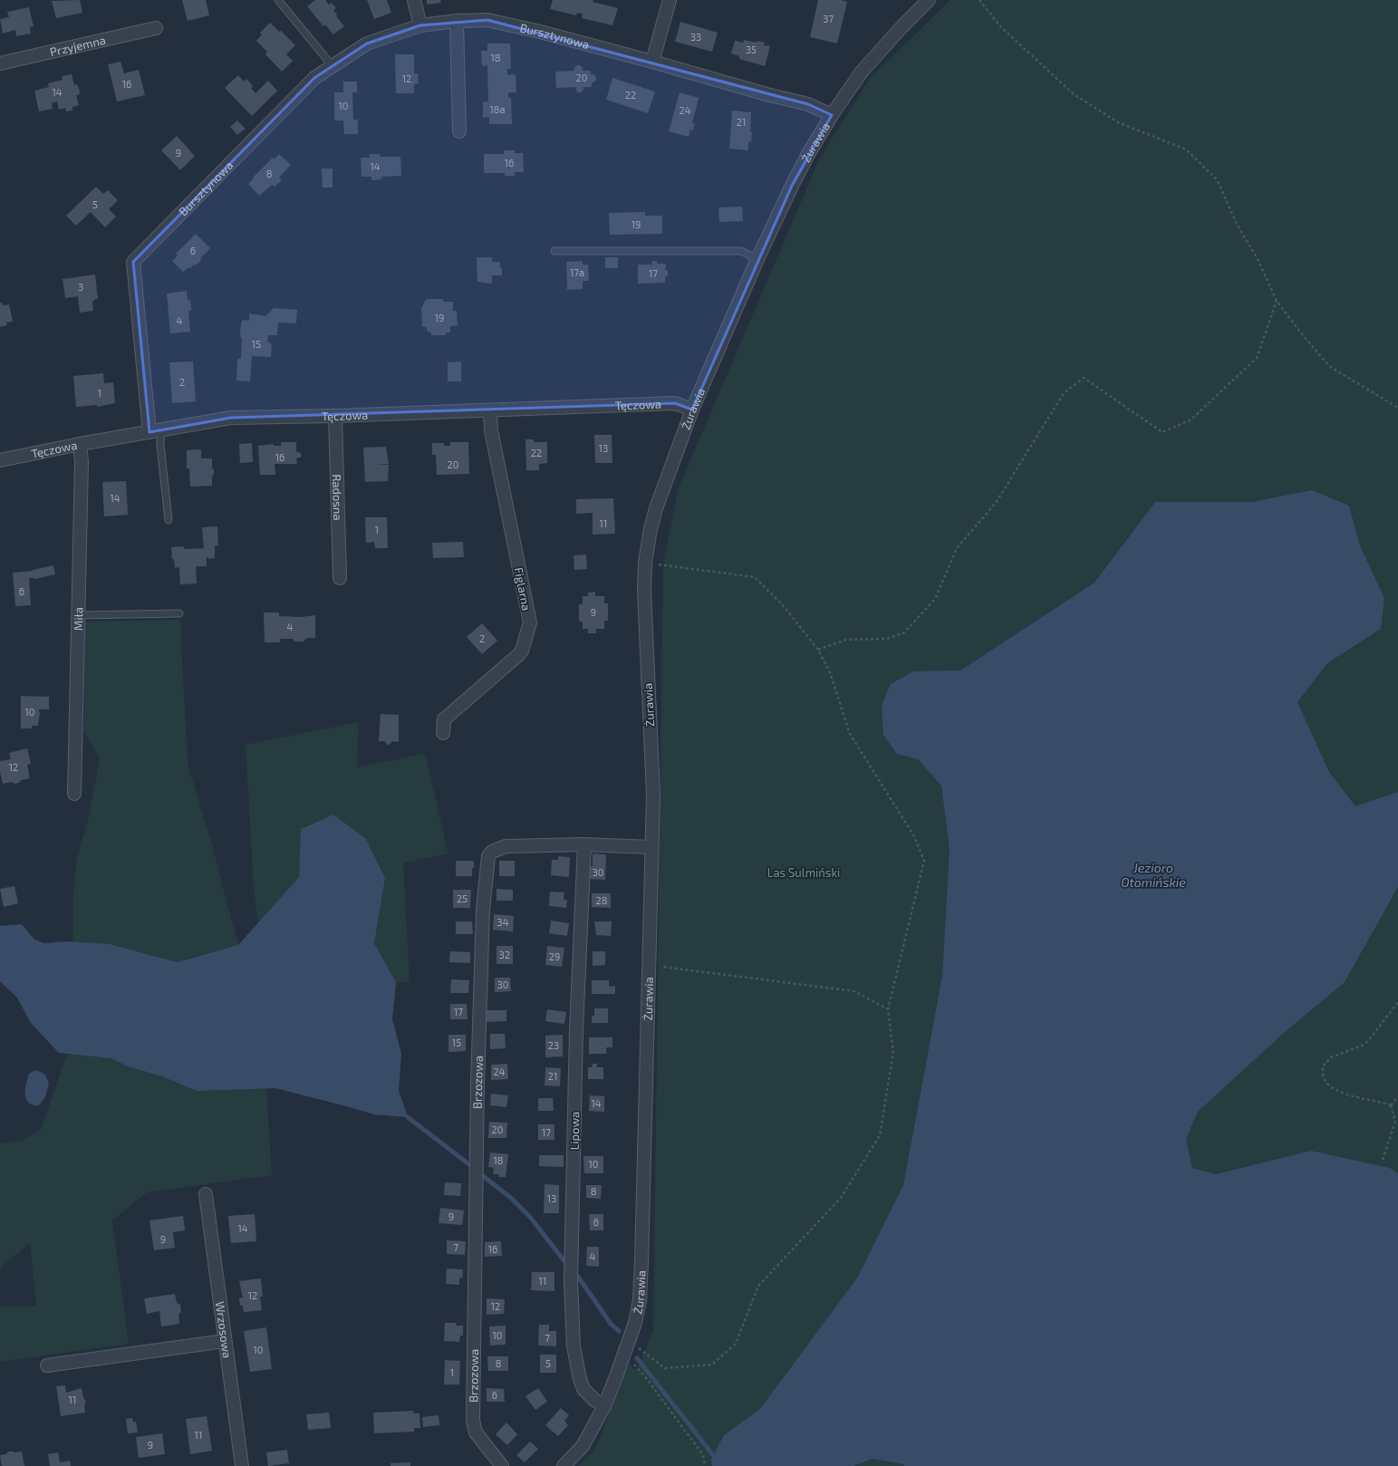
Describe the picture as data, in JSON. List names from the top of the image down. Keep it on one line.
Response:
{"streets":{"street":["Bursztynowa","Przyjemna","Żurawia","Tęczowa","Radosna","Figlarna","Miła","Brzozowa","Lipowa","Wrzosowa"]},"crossings":[["Bursztynowa","Żurawia"],["Bursztynowa","Tęczowa"],["Żurawia","Tęczowa"],["Żurawia","Brzozowa"],["Żurawia","Lipowa"],["Tęczowa","Radosna"],["Tęczowa","Figlarna"],["Tęczowa","Miła"],["Brzozowa","Lipowa"]],"water":["Jezioro Otomińskie"],"parks":["Las Sulmiński"],"house_numbers":["37","33","35","18","20","12","16","14","22","10","18a","24","21","9","16","14","8","5","19","6","17a","17","3","19","4","15","2","1","13","22","16","20","14","11","1","6","9","4","2","10","12","30","25","28","34","32","29","30","17","15","23","24","21","14","20","17","18","10","8","13","9","6","14","9","7","16","4","11","12","12","10","7","10","8","5","1","6","11","11","9"]}
